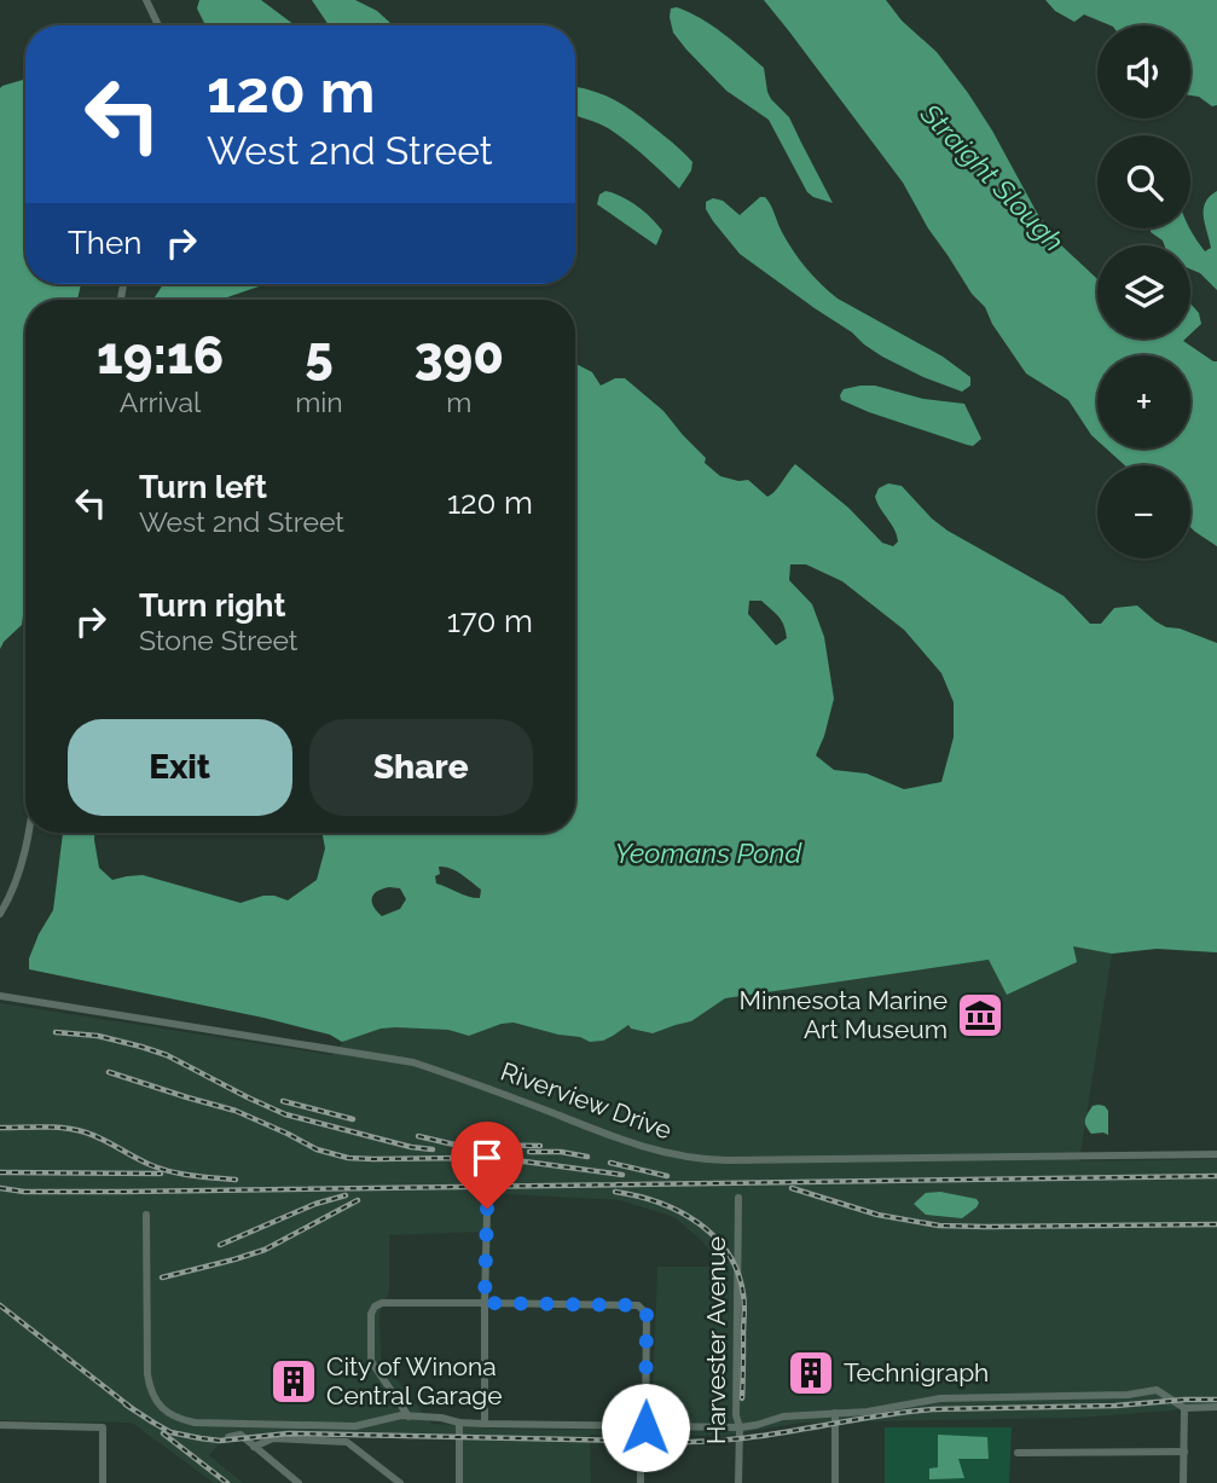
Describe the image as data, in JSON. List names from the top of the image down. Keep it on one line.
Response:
{"streets":{"street":["Riverview Drive","Harvester Avenue"]},"water":["Straight Slough","Yeomans Pond"],"places":{"museum":["Minnesota Marine Art Museum"],"building":["Technigraph","City of Winona Central Garage"]},"page":{"map_buttons":["+","−"],"turn":["120 m","West 2nd Street"],"then":"Then","eta":["19:16","Arrival","5","min","390","m"],"list":[{"name":"Turn left","note":"West 2nd Street","value":"120 m"},{"name":"Turn right","note":"Stone Street","value":"170 m"}],"buttons":["Exit","Share"]}}
